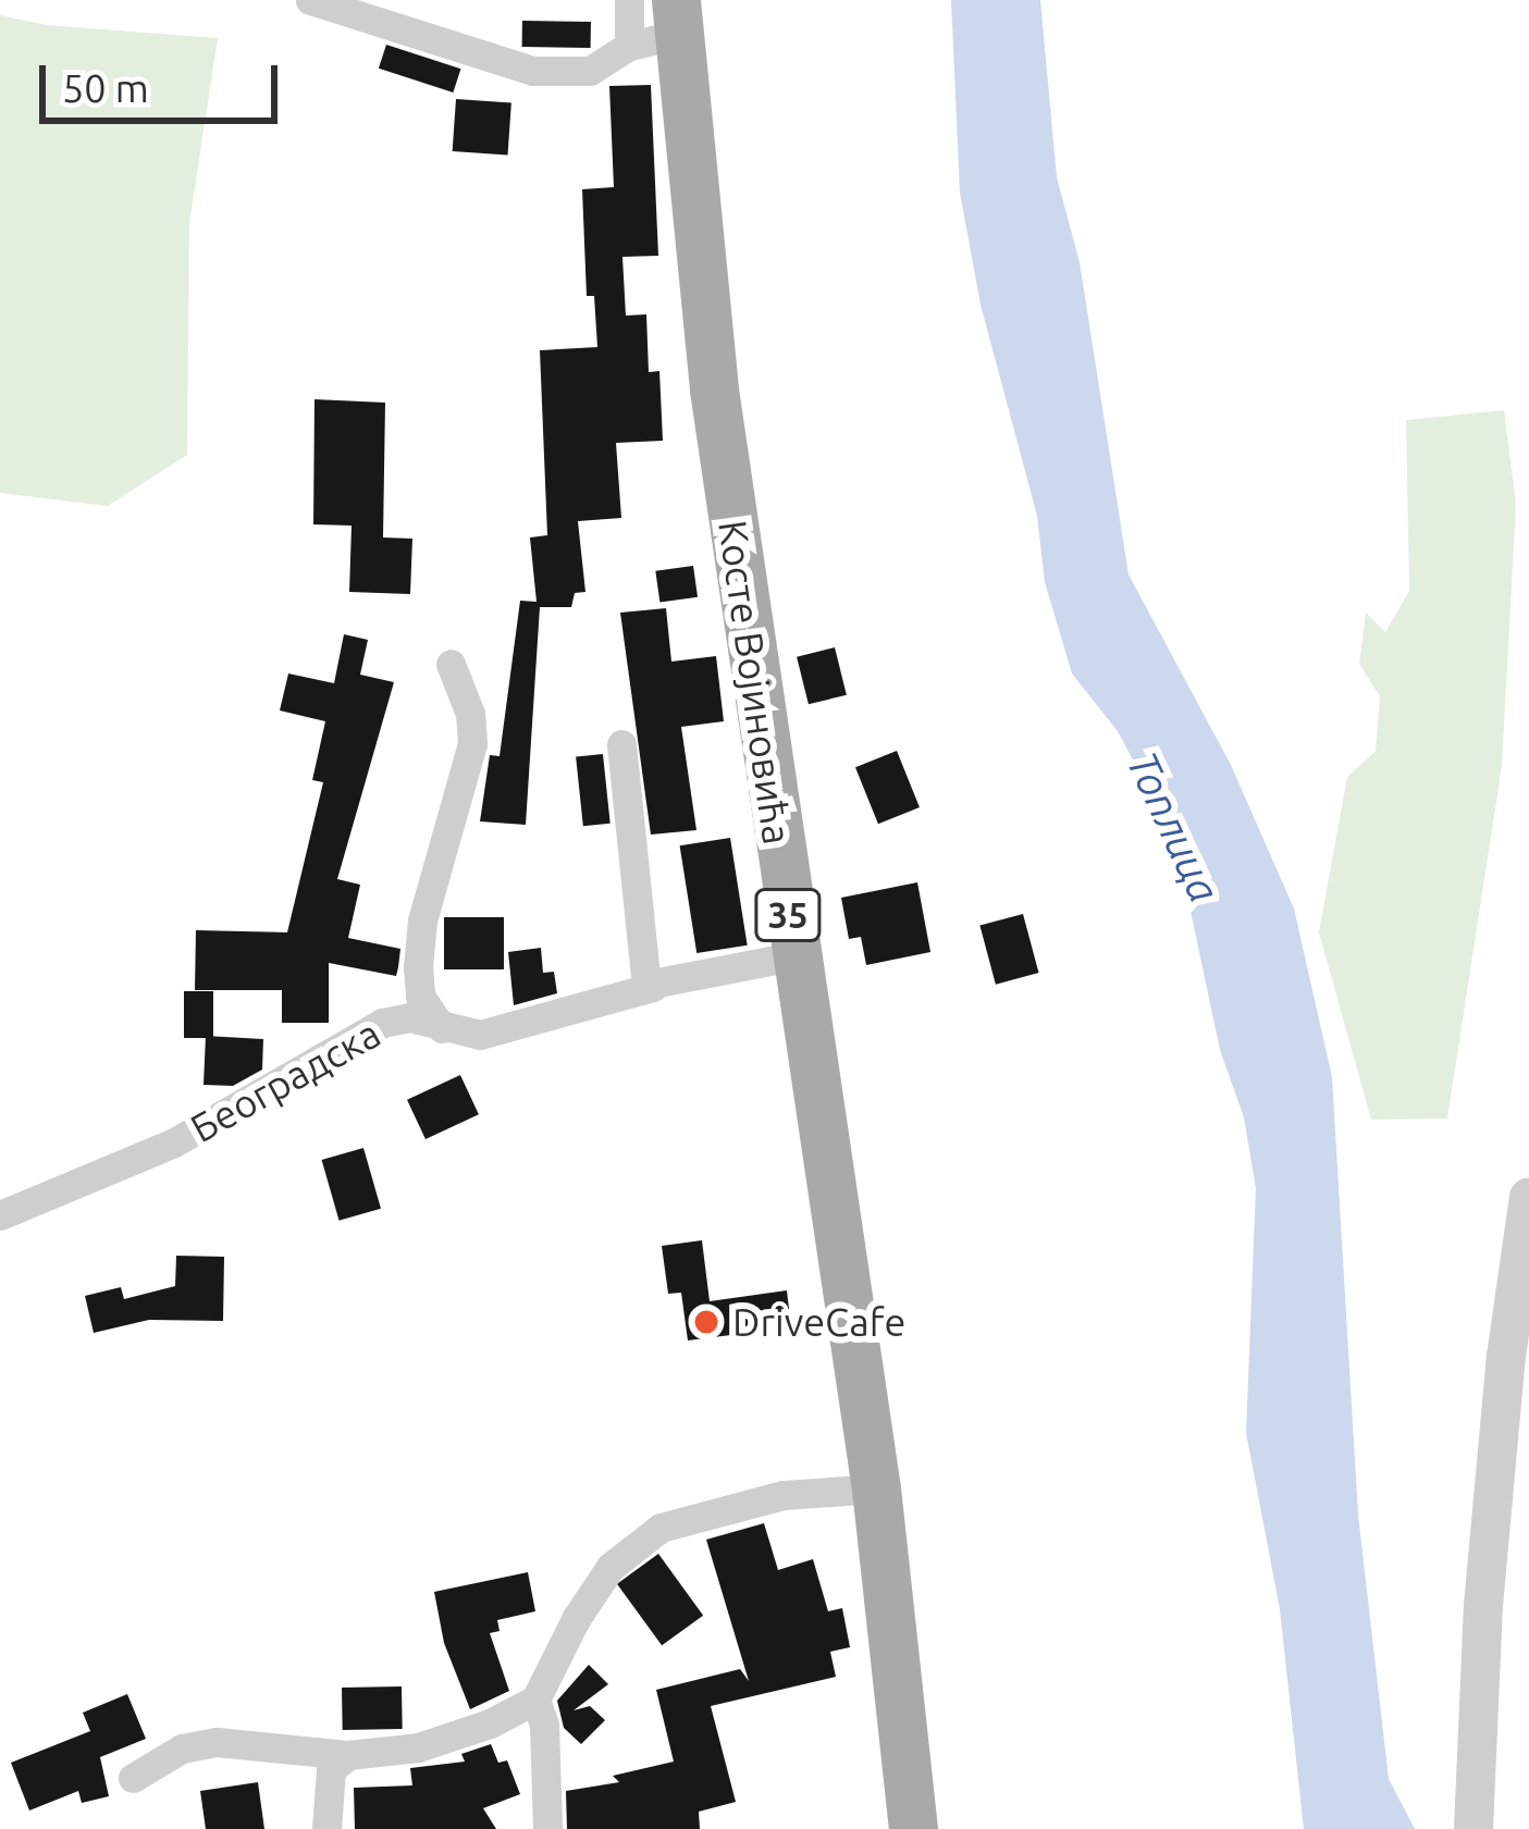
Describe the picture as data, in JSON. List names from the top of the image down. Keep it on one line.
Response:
{"streets":{"main road":["Косте Војиновића","35"],"street":["Београдска"]},"crossings":[["Косте Војиновића","Београдска"]],"water":["Топлица"],"places":["DriveCafe"],"scale_bar":"50 m"}
